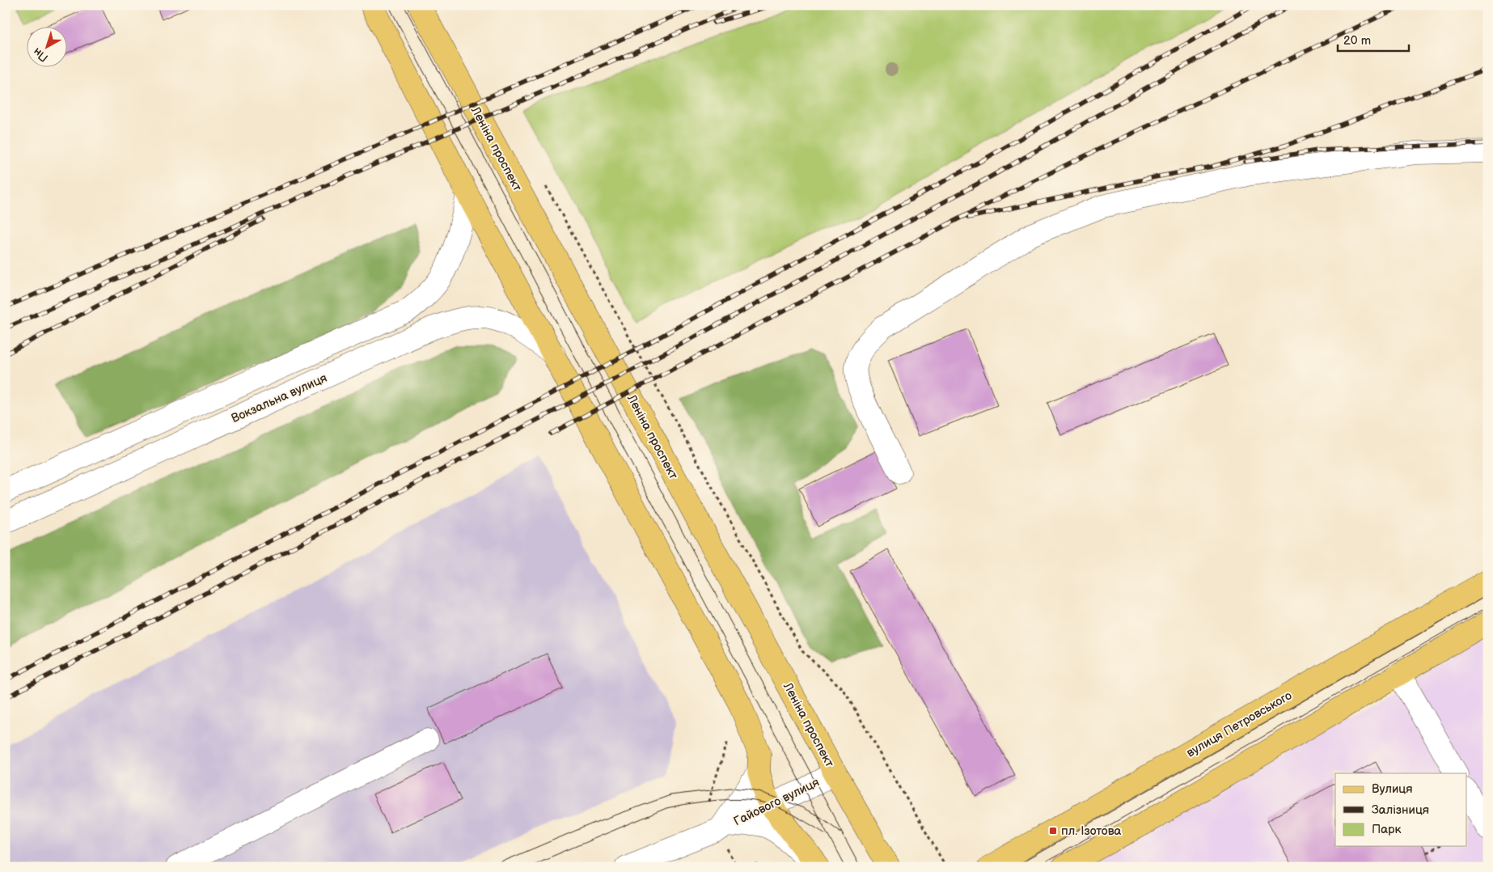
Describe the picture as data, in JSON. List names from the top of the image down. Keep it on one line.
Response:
{"streets":{"main road":["Леніна проспект","вулиця Петровського"],"street":["Вокзальна вулиця","Гайового вулиця"]},"crossings":[["Леніна проспект","Гайового вулиця"]],"places":{"transit":["пл. Ізотова"]},"legend":["Вулиця","Залізниця","Парк"],"scale_bar":"20 m","north":"bottom left"}
